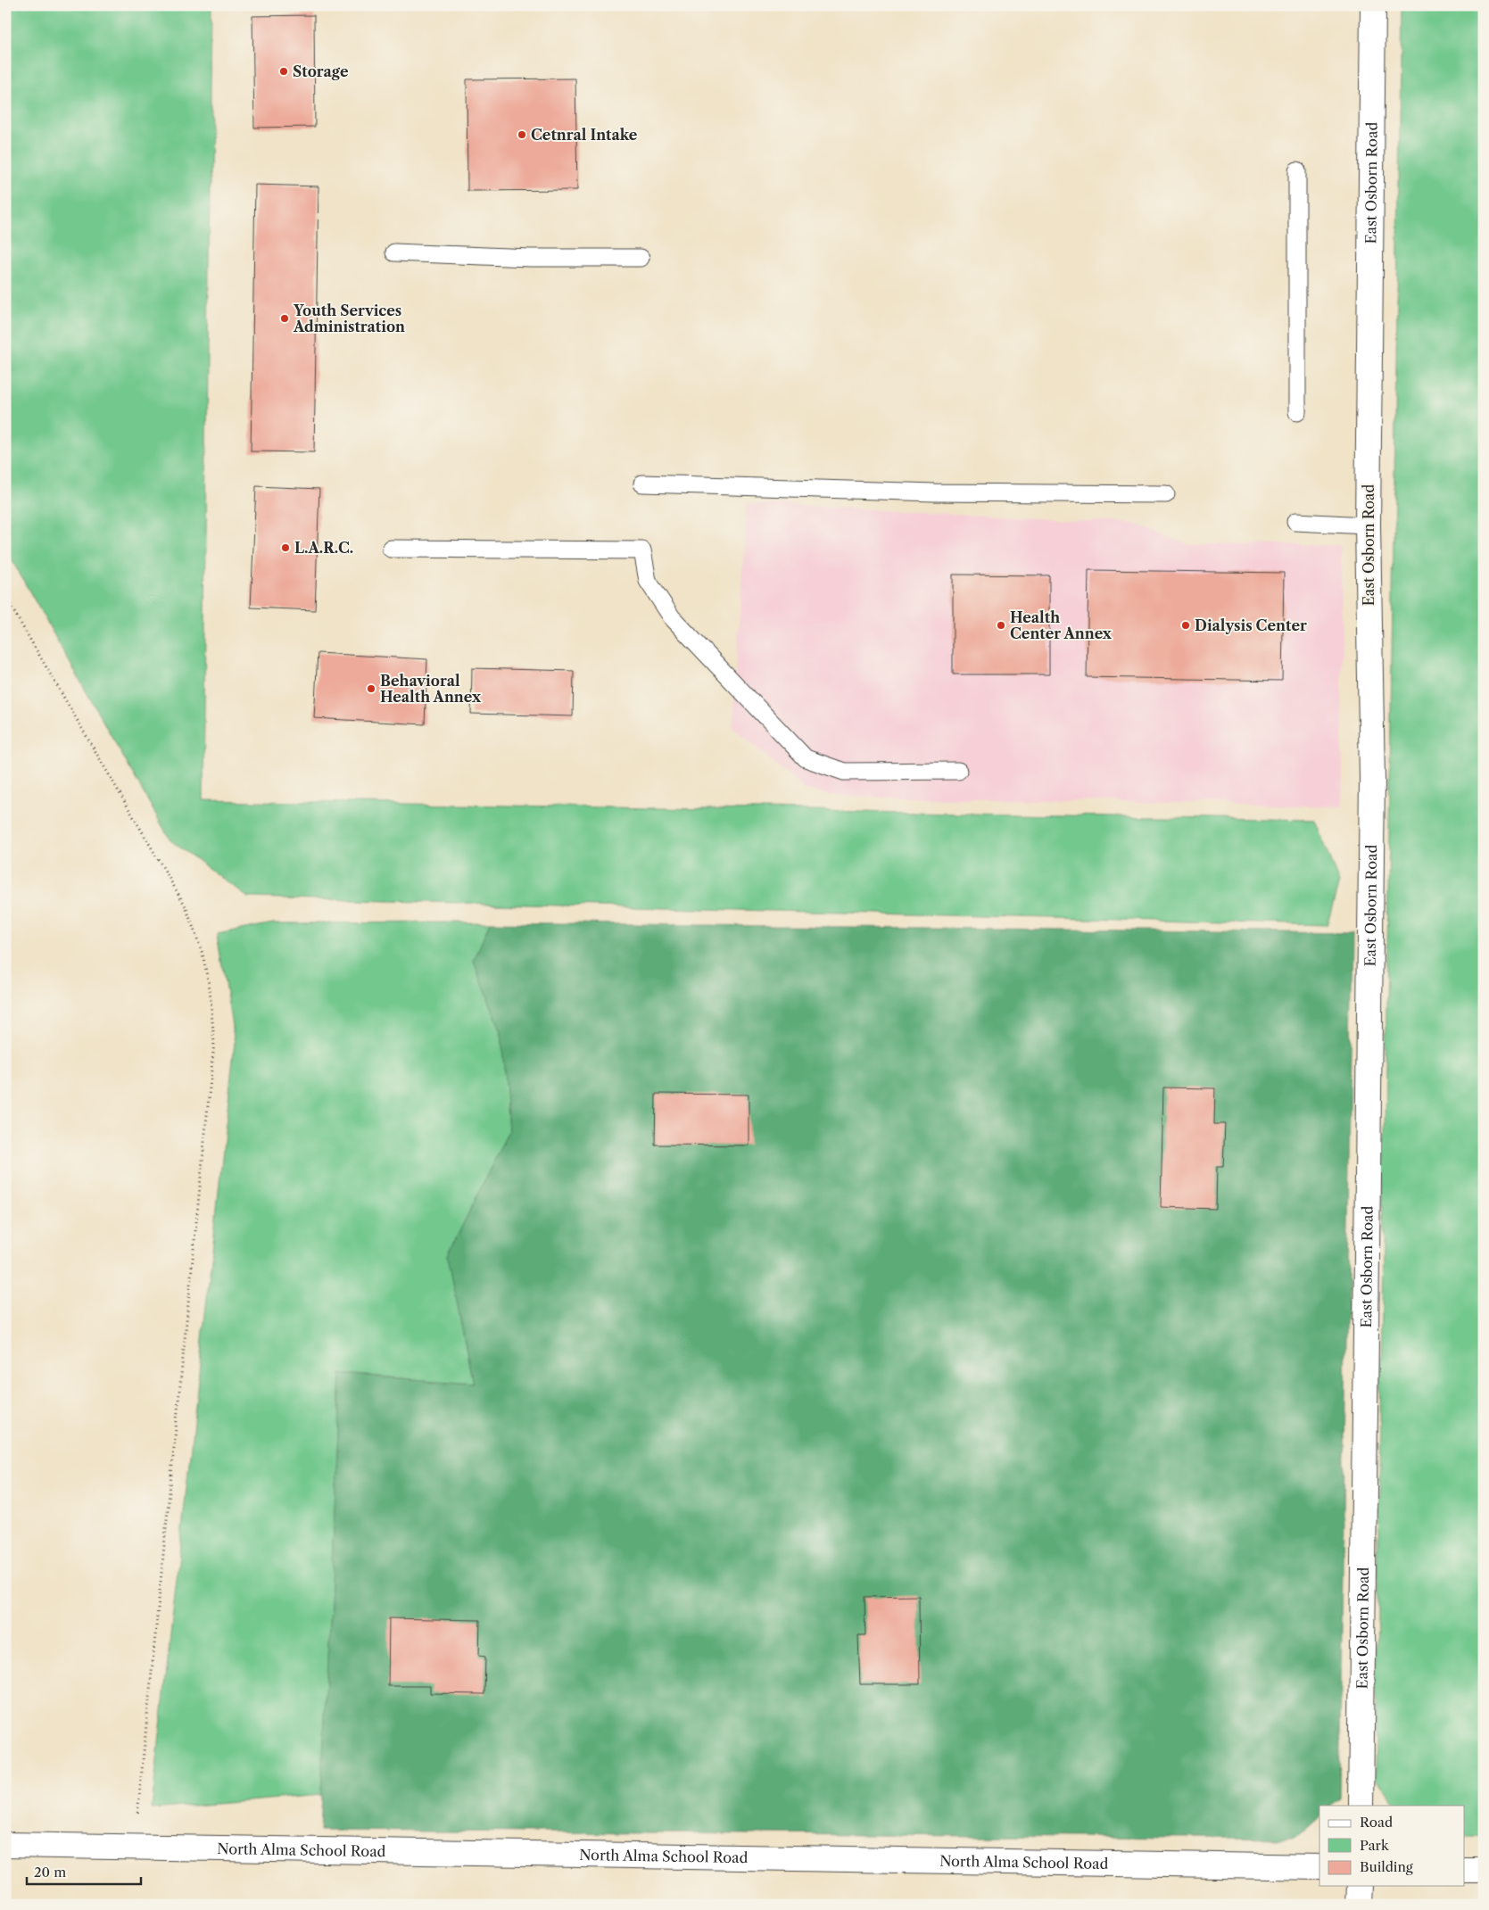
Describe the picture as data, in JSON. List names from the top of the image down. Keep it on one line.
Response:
{"streets":{"street":["East Osborn Road","North Alma School Road"]},"places":["Storage","Cetnral Intake","Youth Services Administration","L.A.R.C.","Health Center Annex","Dialysis Center","Behavioral Health Annex"],"legend":["Road","Park","Building"],"scale_bar":"20 m"}
